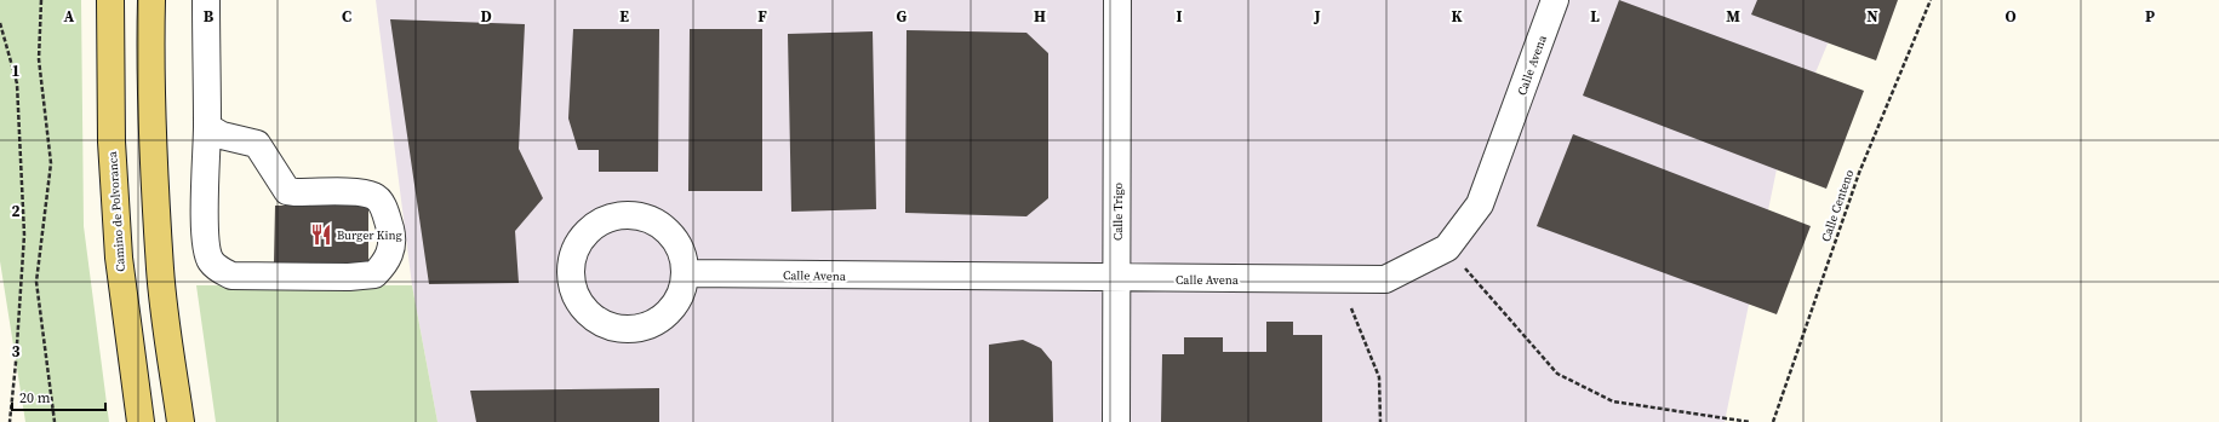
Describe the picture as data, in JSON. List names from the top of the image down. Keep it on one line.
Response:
{"streets":{"main road":["Camino de Polvoranca"],"street":["Calle Avena","Calle Trigo"],"path":["Calle Centeno"]},"crossings":[["Calle Avena","Calle Trigo"]],"places":{"restaurant":["Burger King"]},"scale_bar":"20 m","grid":{"columns":["A","B","C","D","E","F","G","H","I","J","K","L","M","N","O","P"],"rows":["1","2","3"]}}
